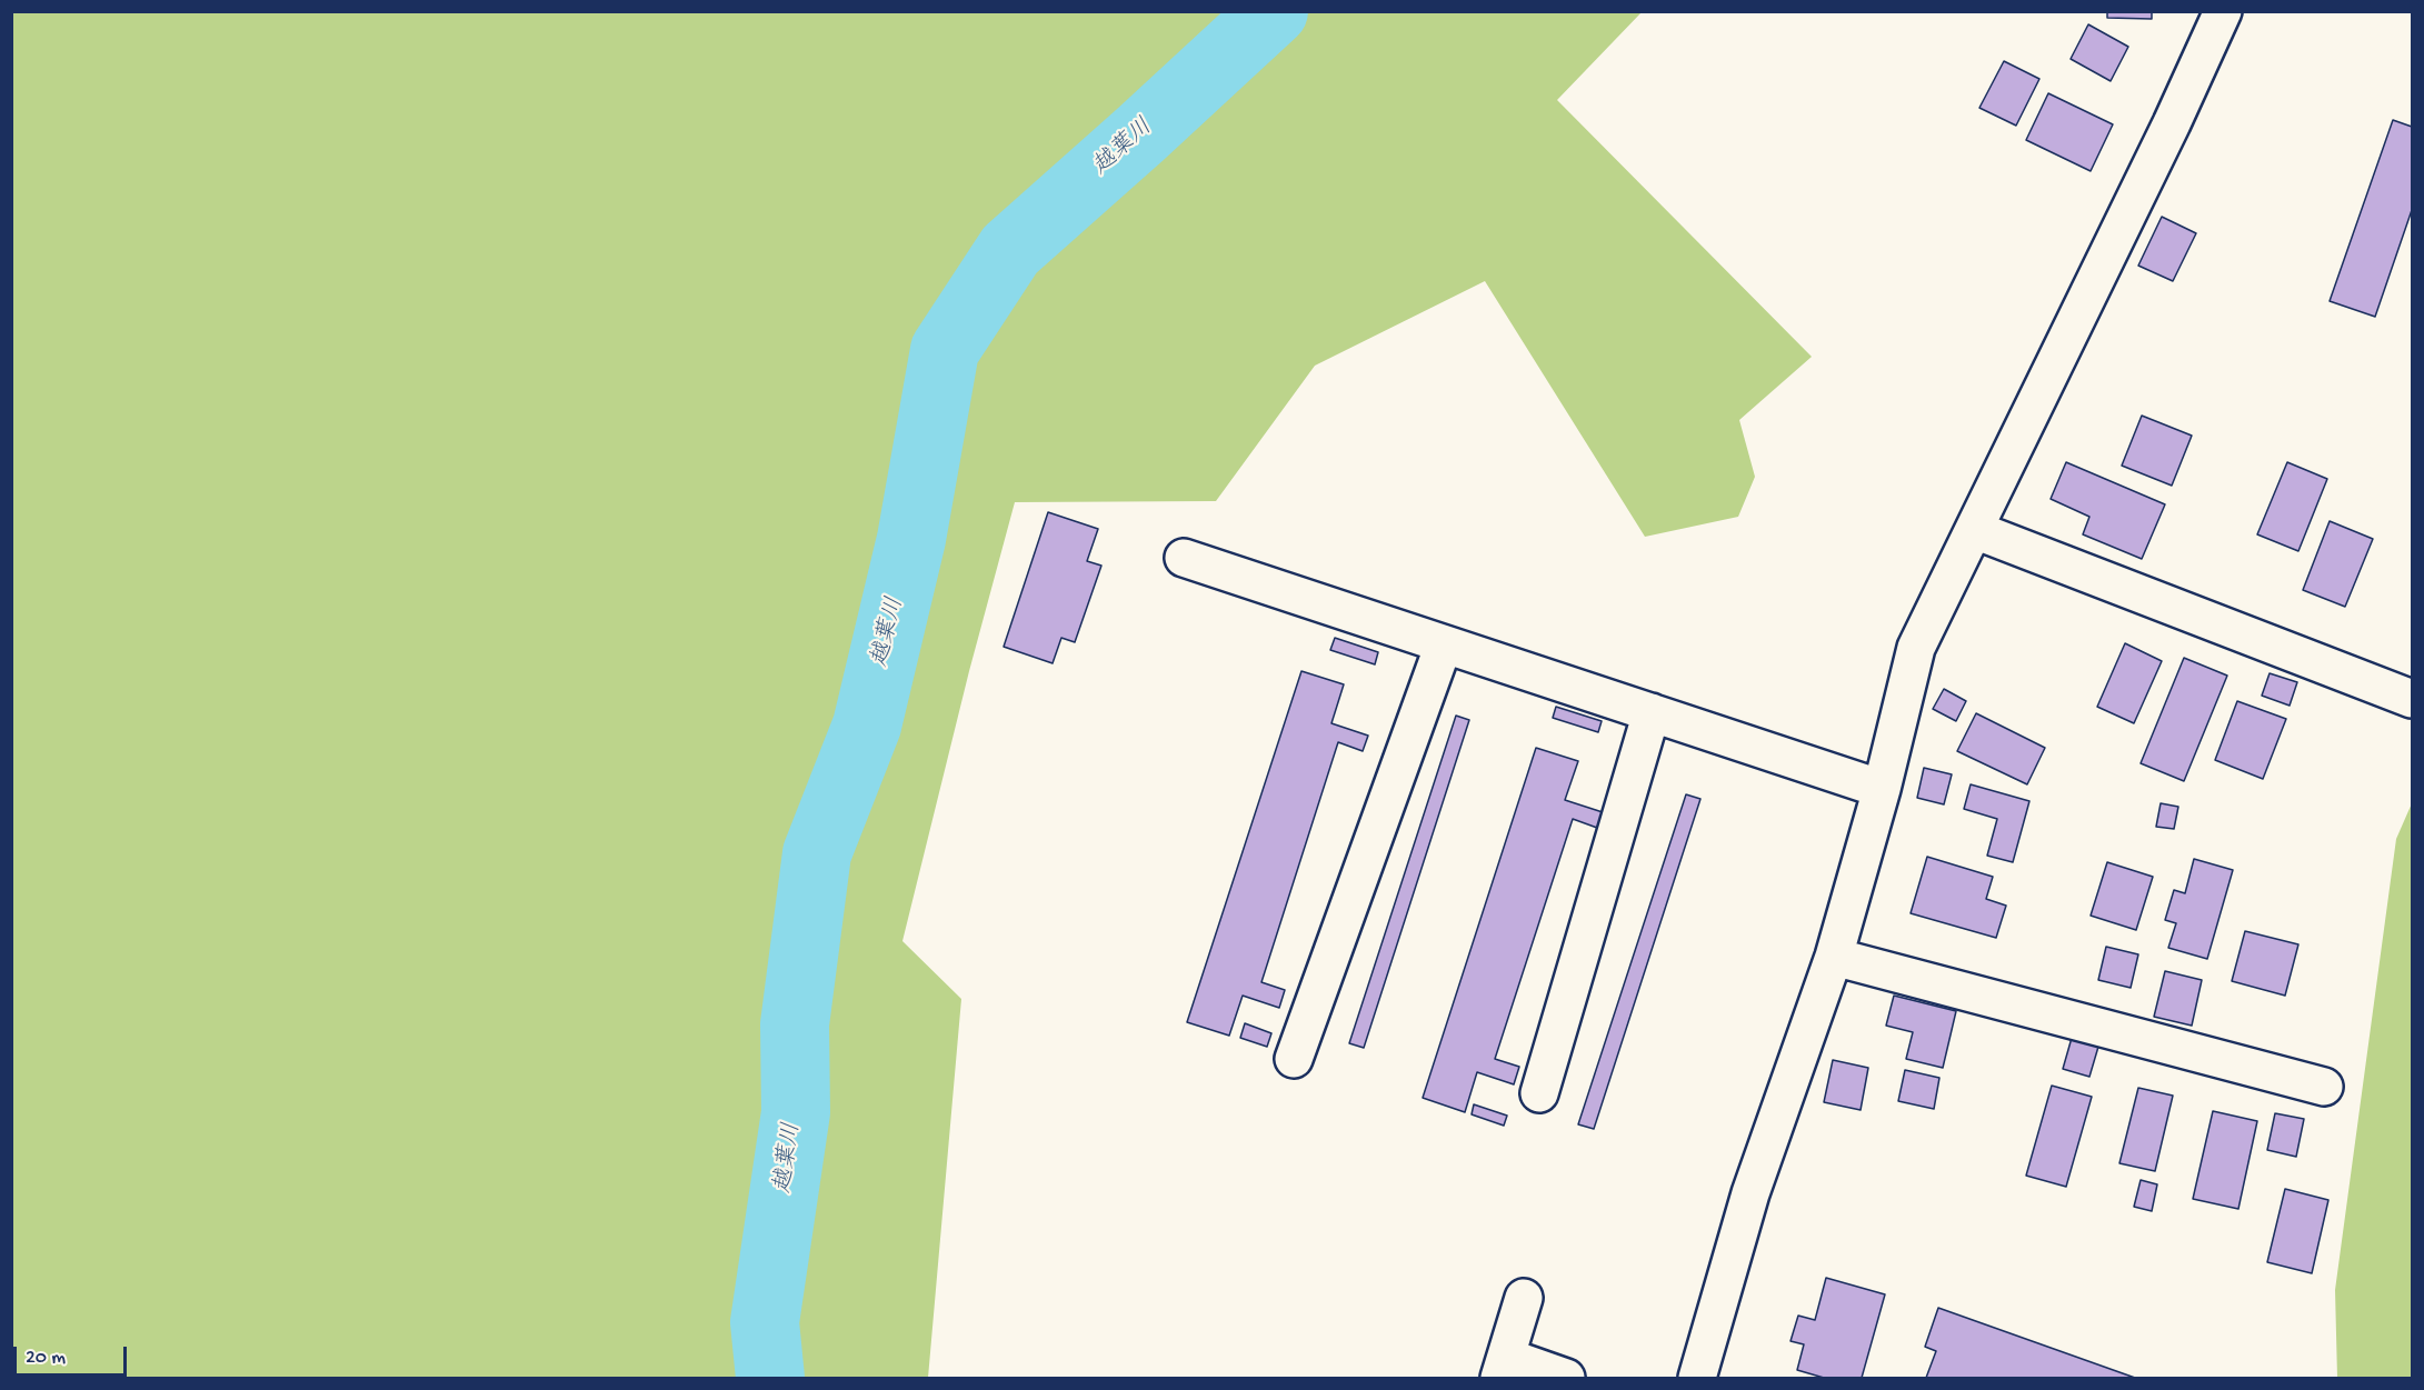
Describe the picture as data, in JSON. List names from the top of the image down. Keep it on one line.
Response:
{"water":["越葉川"],"scale_bar":"20 m"}
